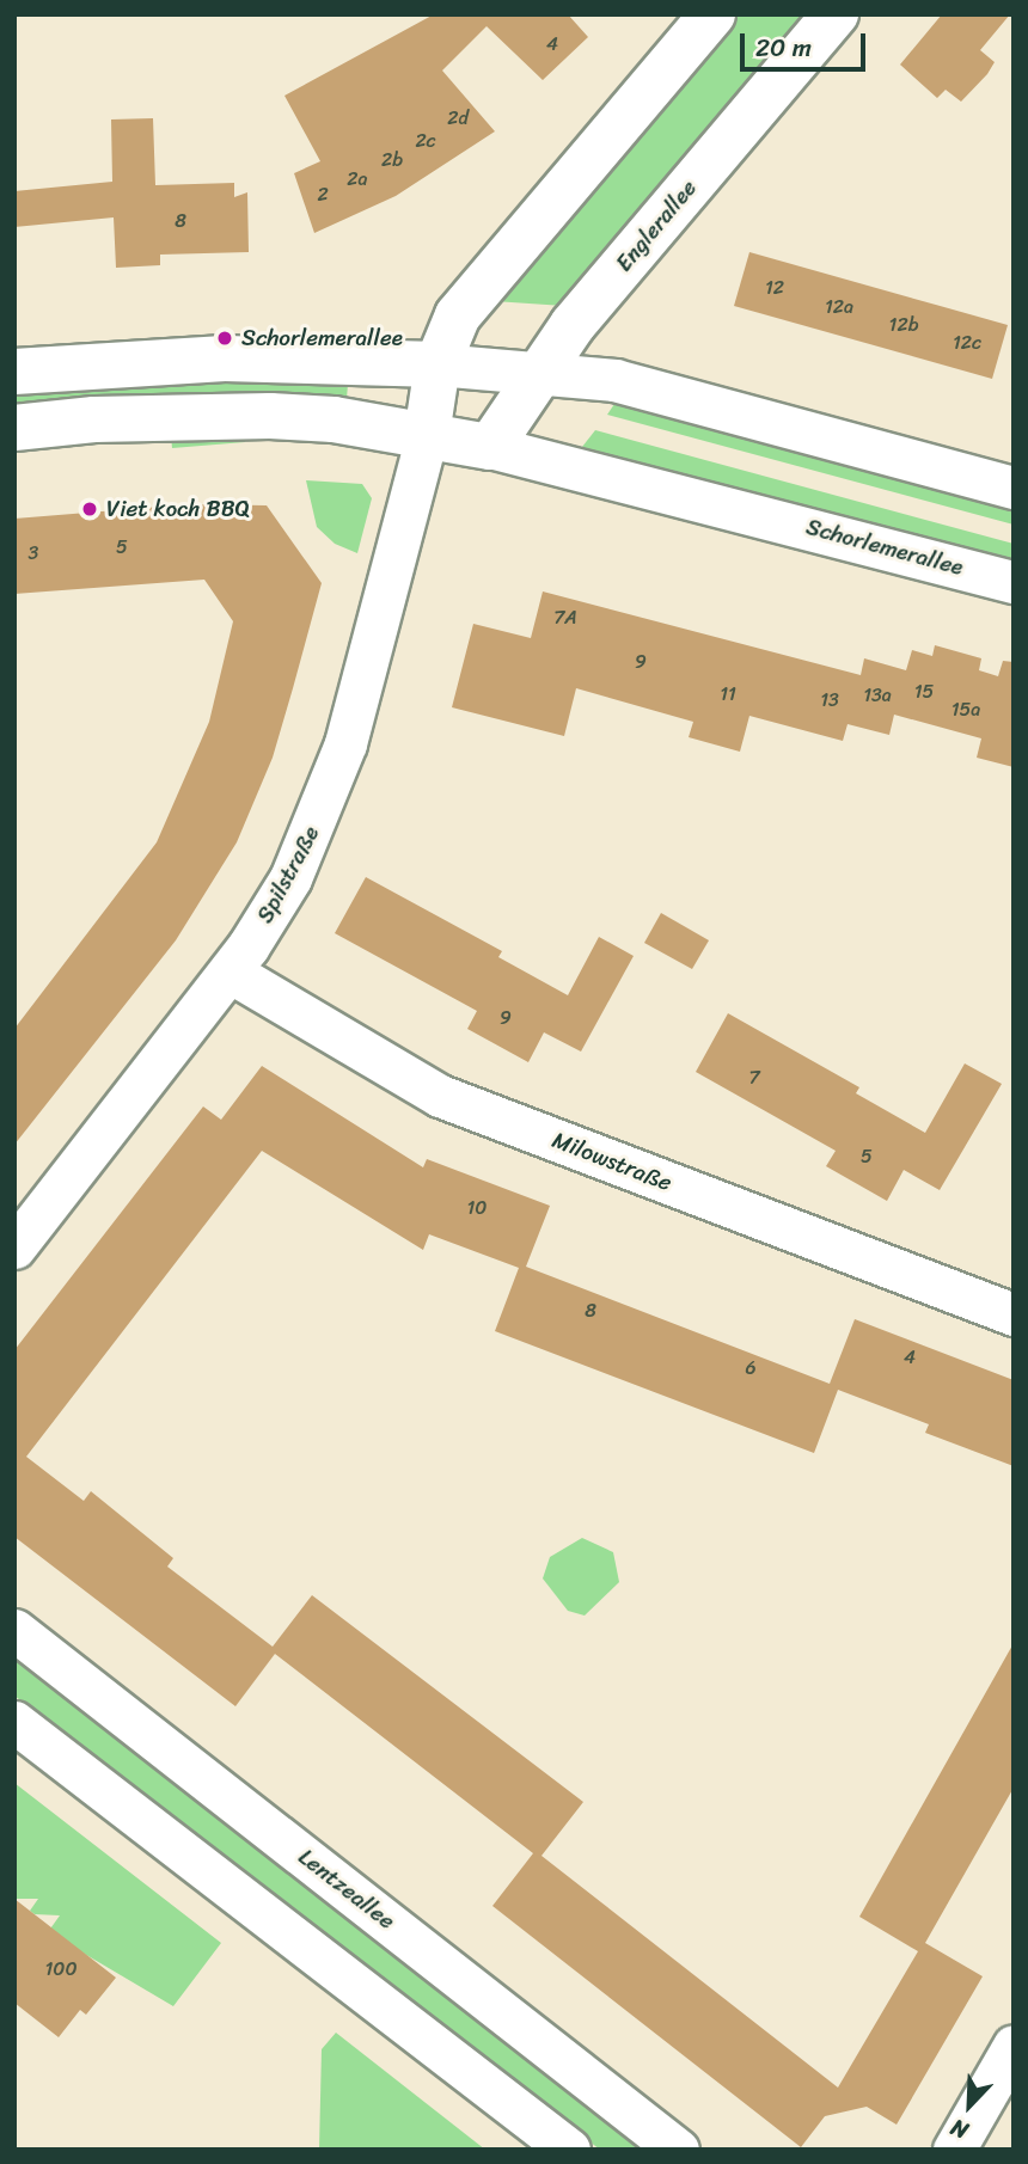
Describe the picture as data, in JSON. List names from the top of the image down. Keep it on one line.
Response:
{"streets":{"main road":["Englerallee","Schorlemerallee"],"street":["Spilstraße","Milowstraße","Lentzeallee"]},"crossings":[["Englerallee","Schorlemerallee"],["Schorlemerallee","Spilstraße"],["Spilstraße","Milowstraße"]],"places":["Schorlemerallee","Viet koch BBQ"],"house_numbers":["4","2d","2c","2b","2a","2","8","12","12a","12b","12c","5","3","7A","9","15","11","13a","13","15a","9","7","5","10","8","4","6","100"],"scale_bar":"20 m","north":"bottom left"}
